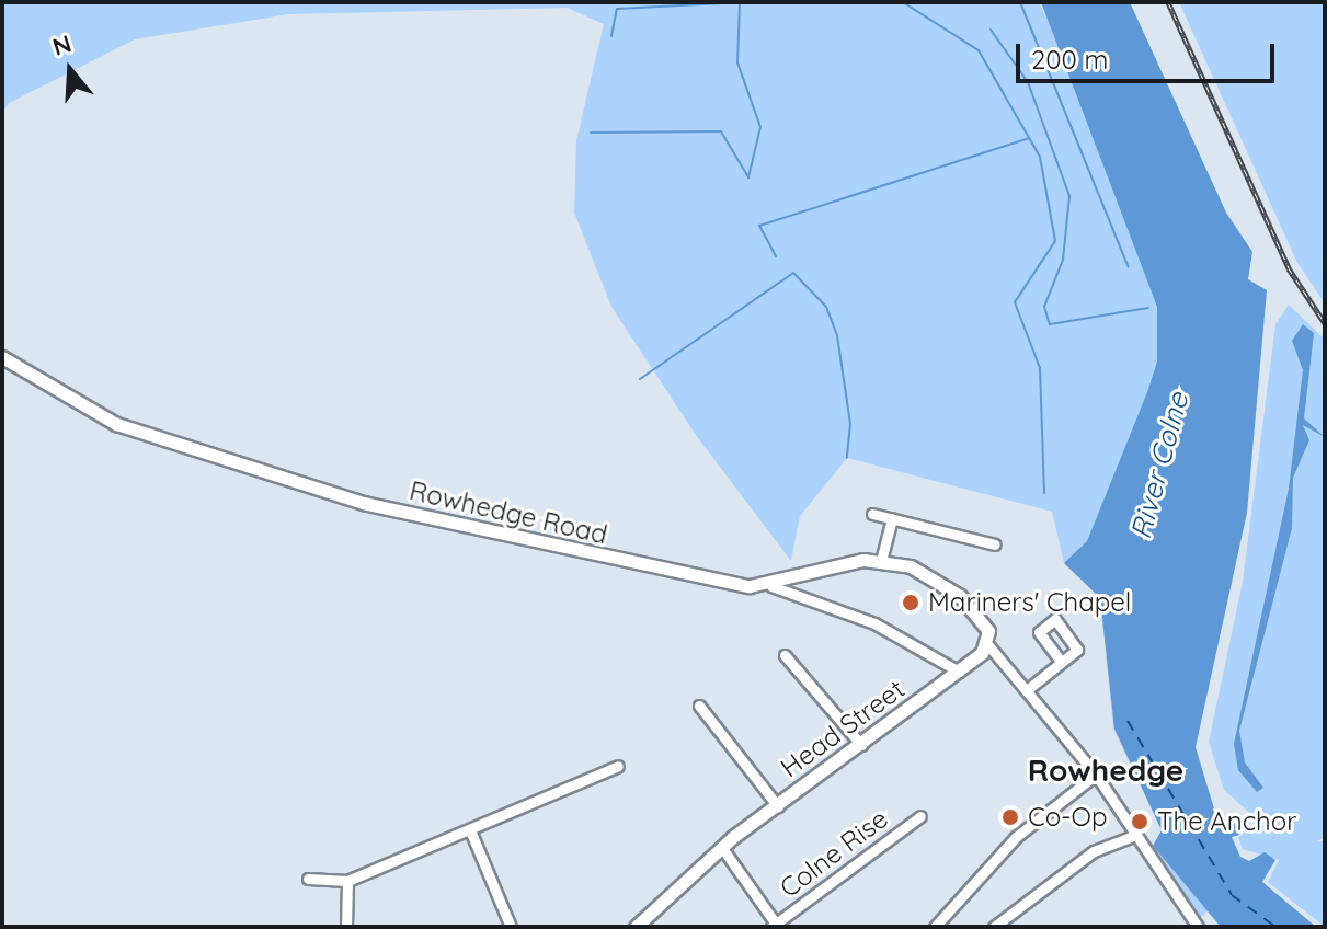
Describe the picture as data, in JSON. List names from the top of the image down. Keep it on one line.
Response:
{"streets":{"street":["Rowhedge Road","Head Street","Colne Rise"]},"crossings":[["Rowhedge Road","Head Street"]],"districts":["Rowhedge"],"water":["River Colne"],"places":["Mariners' Chapel","Co-Op","The Anchor"],"scale_bar":"200 m","north":"top"}
